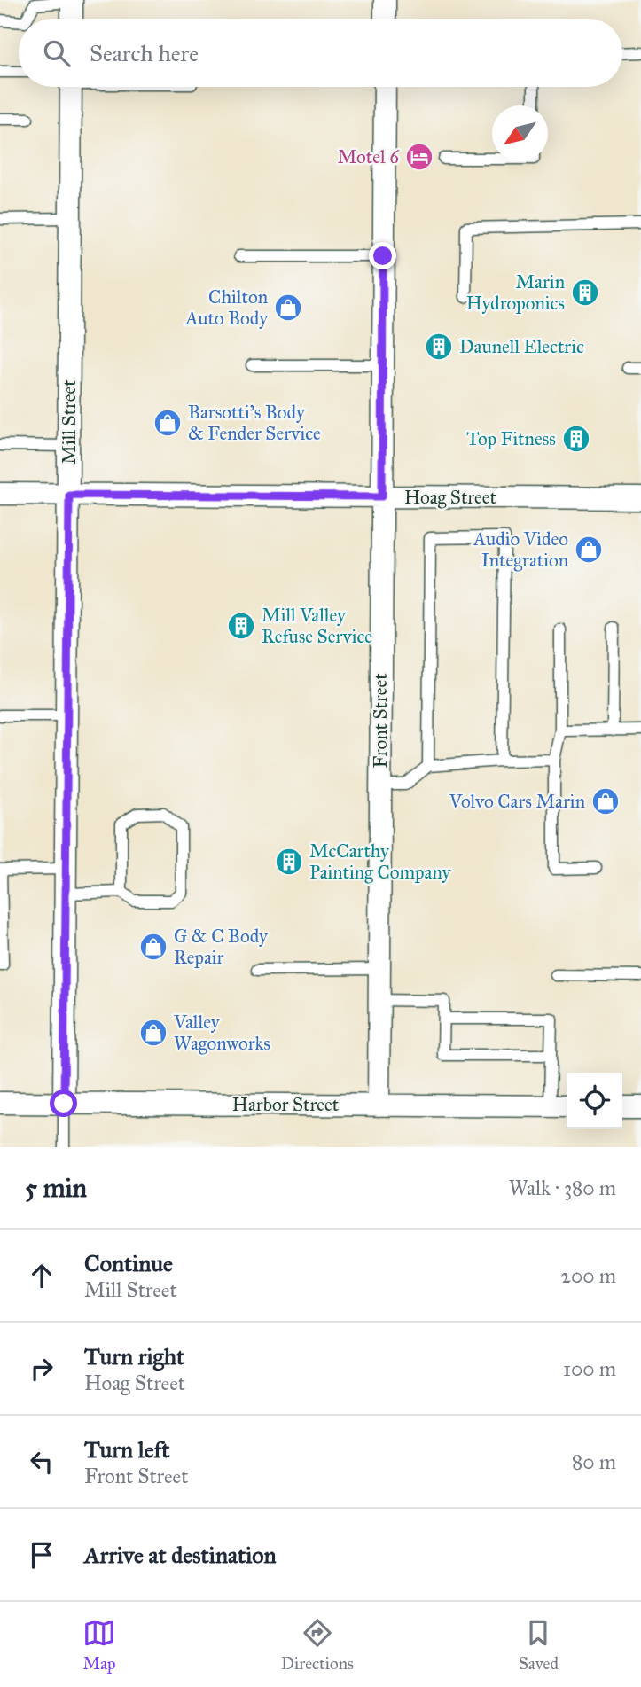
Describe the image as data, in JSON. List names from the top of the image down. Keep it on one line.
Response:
{"streets":{"street":["Mill Street","Hoag Street","Front Street","Harbor Street"]},"crossings":[["Mill Street","Hoag Street"],["Mill Street","Harbor Street"],["Hoag Street","Front Street"],["Front Street","Harbor Street"]],"places":{"hotel":["Motel 6"],"building":["Marin Hydroponics","Daunell Electric","Top Fitness","Mill Valley Refuse Service","McCarthy Painting Company"],"shop":["Chilton Auto Body","Barsotti's Body & Fender Service","Audio Video Integration","Volvo Cars Marin","G & C Body Repair","Valley Wagonworks"]},"north":"bottom left","page":{"search":"Search here","heading":["5 min","Walk · 380 m"],"list":[["Continue","Mill Street","200 m"],["Turn right","Hoag Street","100 m"],["Turn left","Front Street","80 m"],"Arrive at destination"],"nav":["Map","Directions","Saved"]}}
